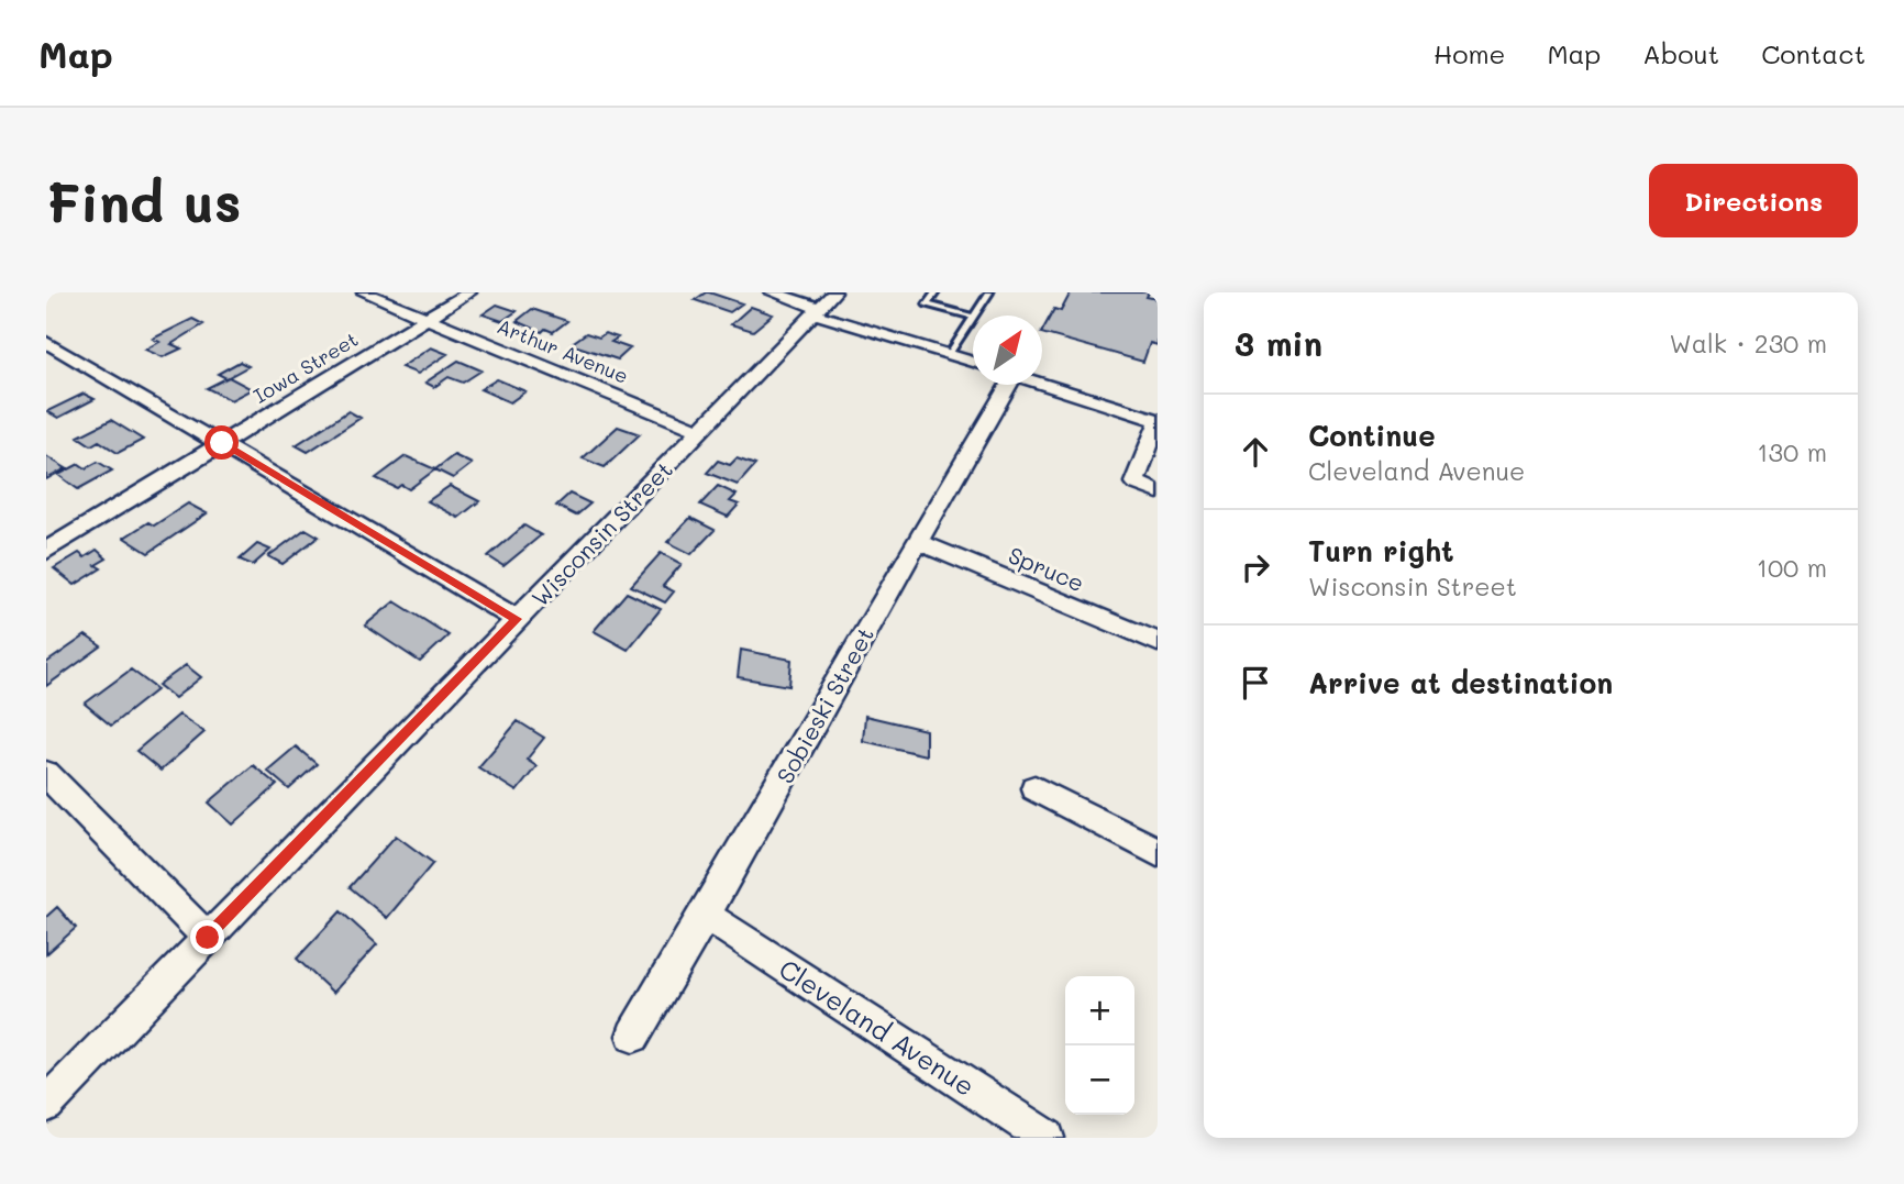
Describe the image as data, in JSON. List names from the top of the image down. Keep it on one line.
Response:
{"streets":{"street":["Arthur Avenue","Iowa Street","Wisconsin Street","Spruce","Sobieski Street","Cleveland Avenue"]},"crossings":[["Arthur Avenue","Iowa Street"],["Arthur Avenue","Wisconsin Street"],["Spruce","Sobieski Street"],["Sobieski Street","Cleveland Avenue"]],"north":"top right","page":{"header":"Map","nav":["Home","Map","About","Contact"],"buttons":"Directions","title":"Find us","heading":["3 min","Walk · 230 m"],"list":[["Continue","Cleveland Avenue","130 m"],["Turn right","Wisconsin Street","100 m"],"Arrive at destination"],"map_buttons":["+","−"]}}
